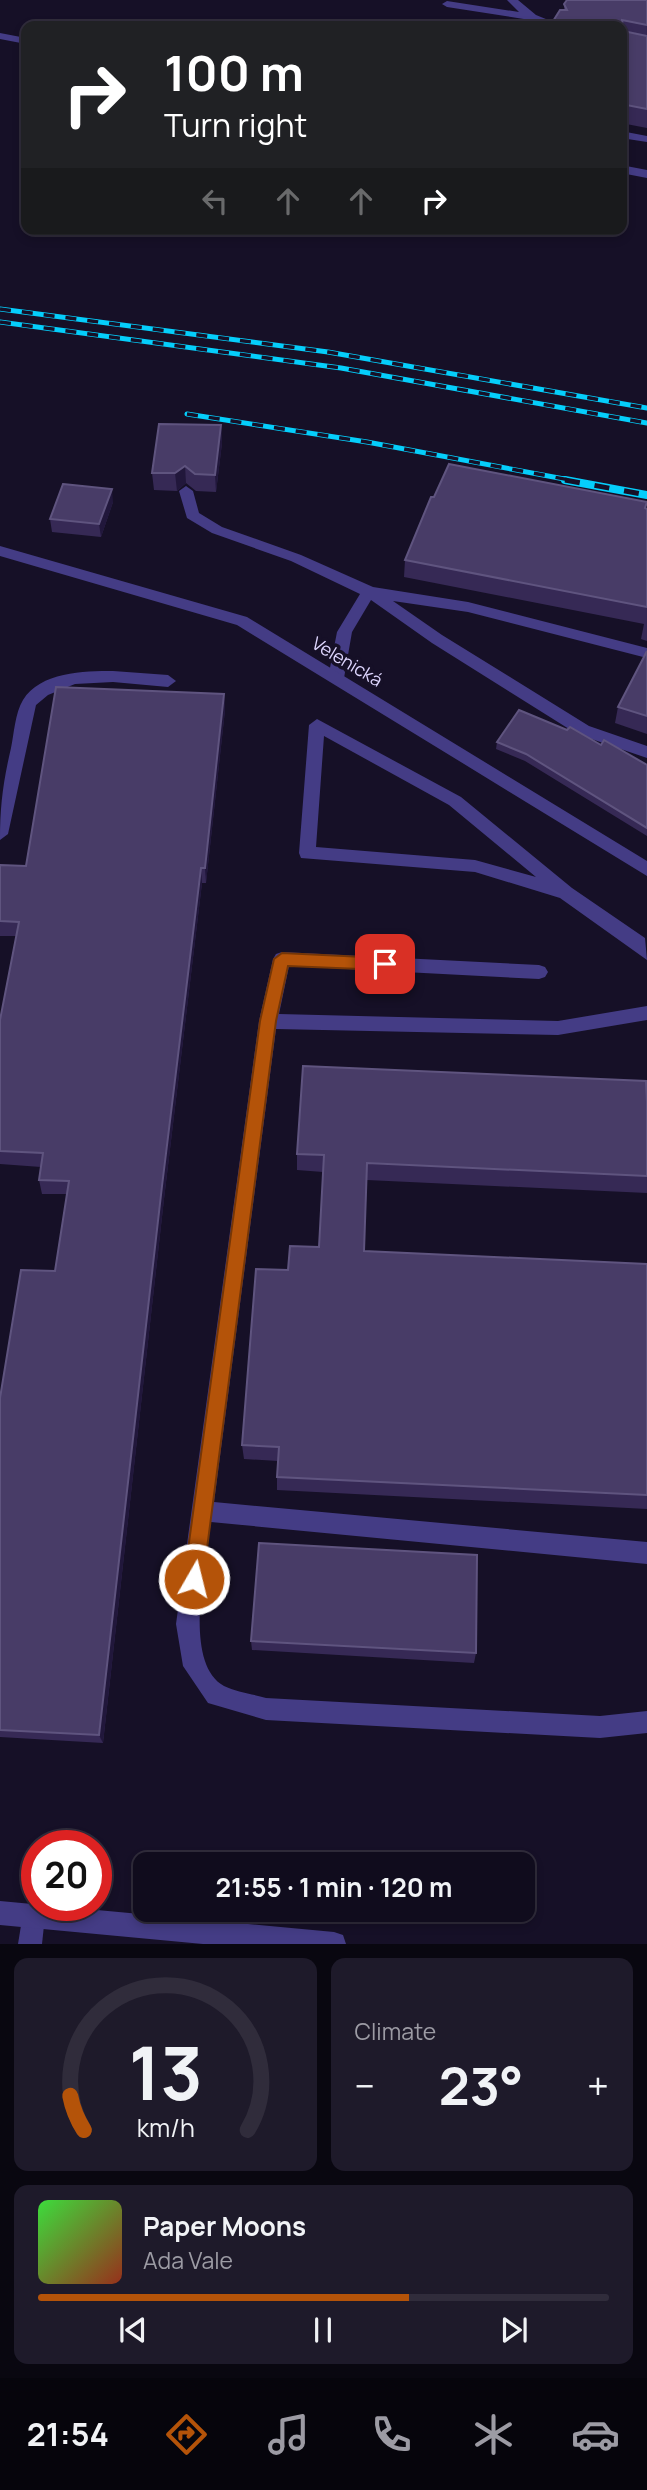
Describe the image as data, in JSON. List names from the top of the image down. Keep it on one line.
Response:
{"streets":{"street":["Velenická"]},"page":{"turn":["100 m","Turn right"],"limit":"20","trip":"21:55 · 1 min · 120 m","tile":"Climate","heat":["−","23°","+"],"song":["Paper Moons","Ada Vale"],"tabs":"21:54","gauge":["13","km/h"]}}
